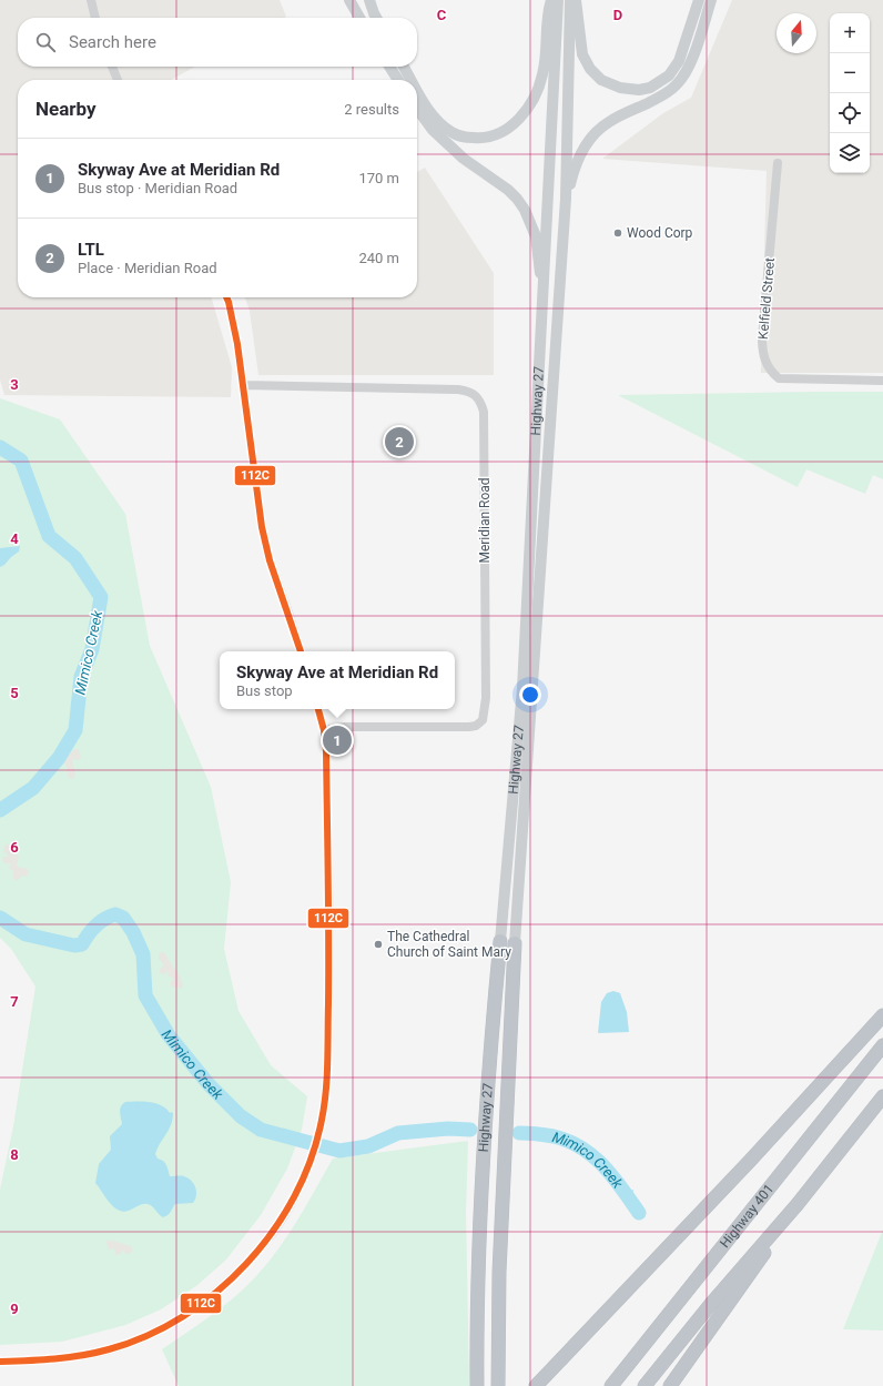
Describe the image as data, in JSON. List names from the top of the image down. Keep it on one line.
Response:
{"streets":{"highway":["Highway 27","Highway 401"],"street":["Kelfield Street","Meridian Road"]},"water":["Mimico Creek"],"places":["Wood Corp","The Cathedral Church of Saint Mary"],"lines":["transit line 112C"],"north":"top","page":{"map_buttons":["+","−"],"search":"Search here","heading":["Nearby","2 results"],"list":[{"mark":"1","name":"Skyway Ave at Meridian Rd","note":"Bus stop · Meridian Road","value":"170 m"},{"mark":"2","name":"LTL","note":"Place · Meridian Road","value":"240 m"}],"pins":["2","1"],"popup":["Skyway Ave at Meridian Rd","Bus stop"]},"grid":{"columns":["C","D"],"rows":["3","4","5","6","7","8","9"]}}
